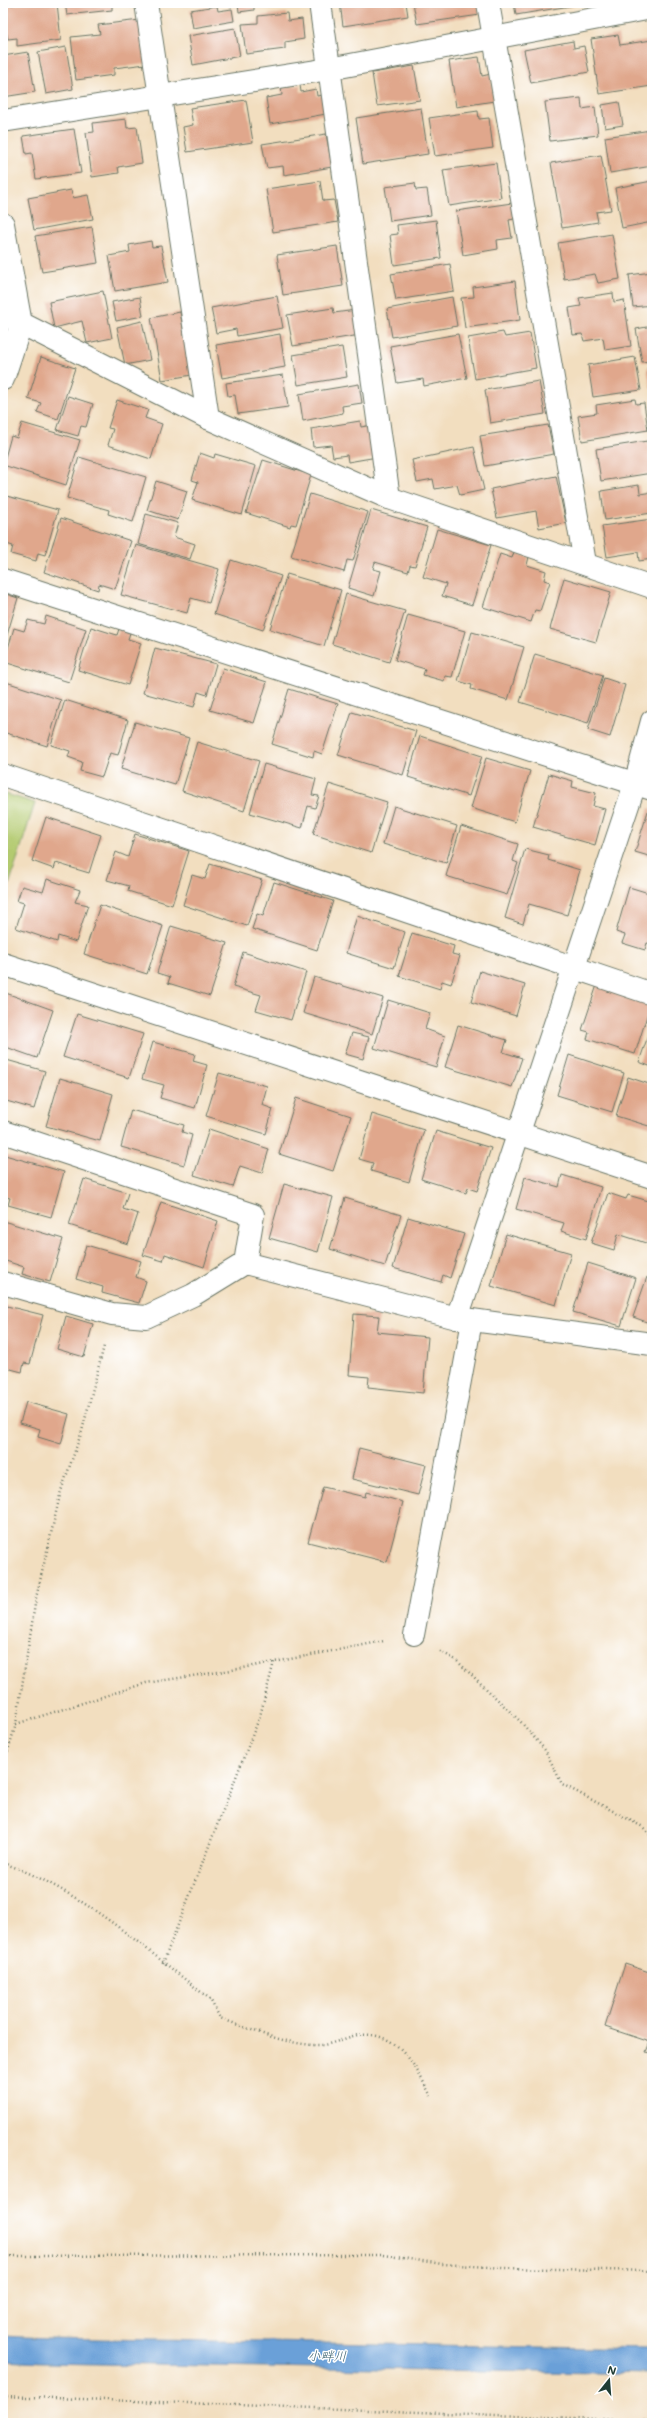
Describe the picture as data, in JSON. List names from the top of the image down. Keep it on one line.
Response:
{"water":["小畔川"],"north":"top"}
